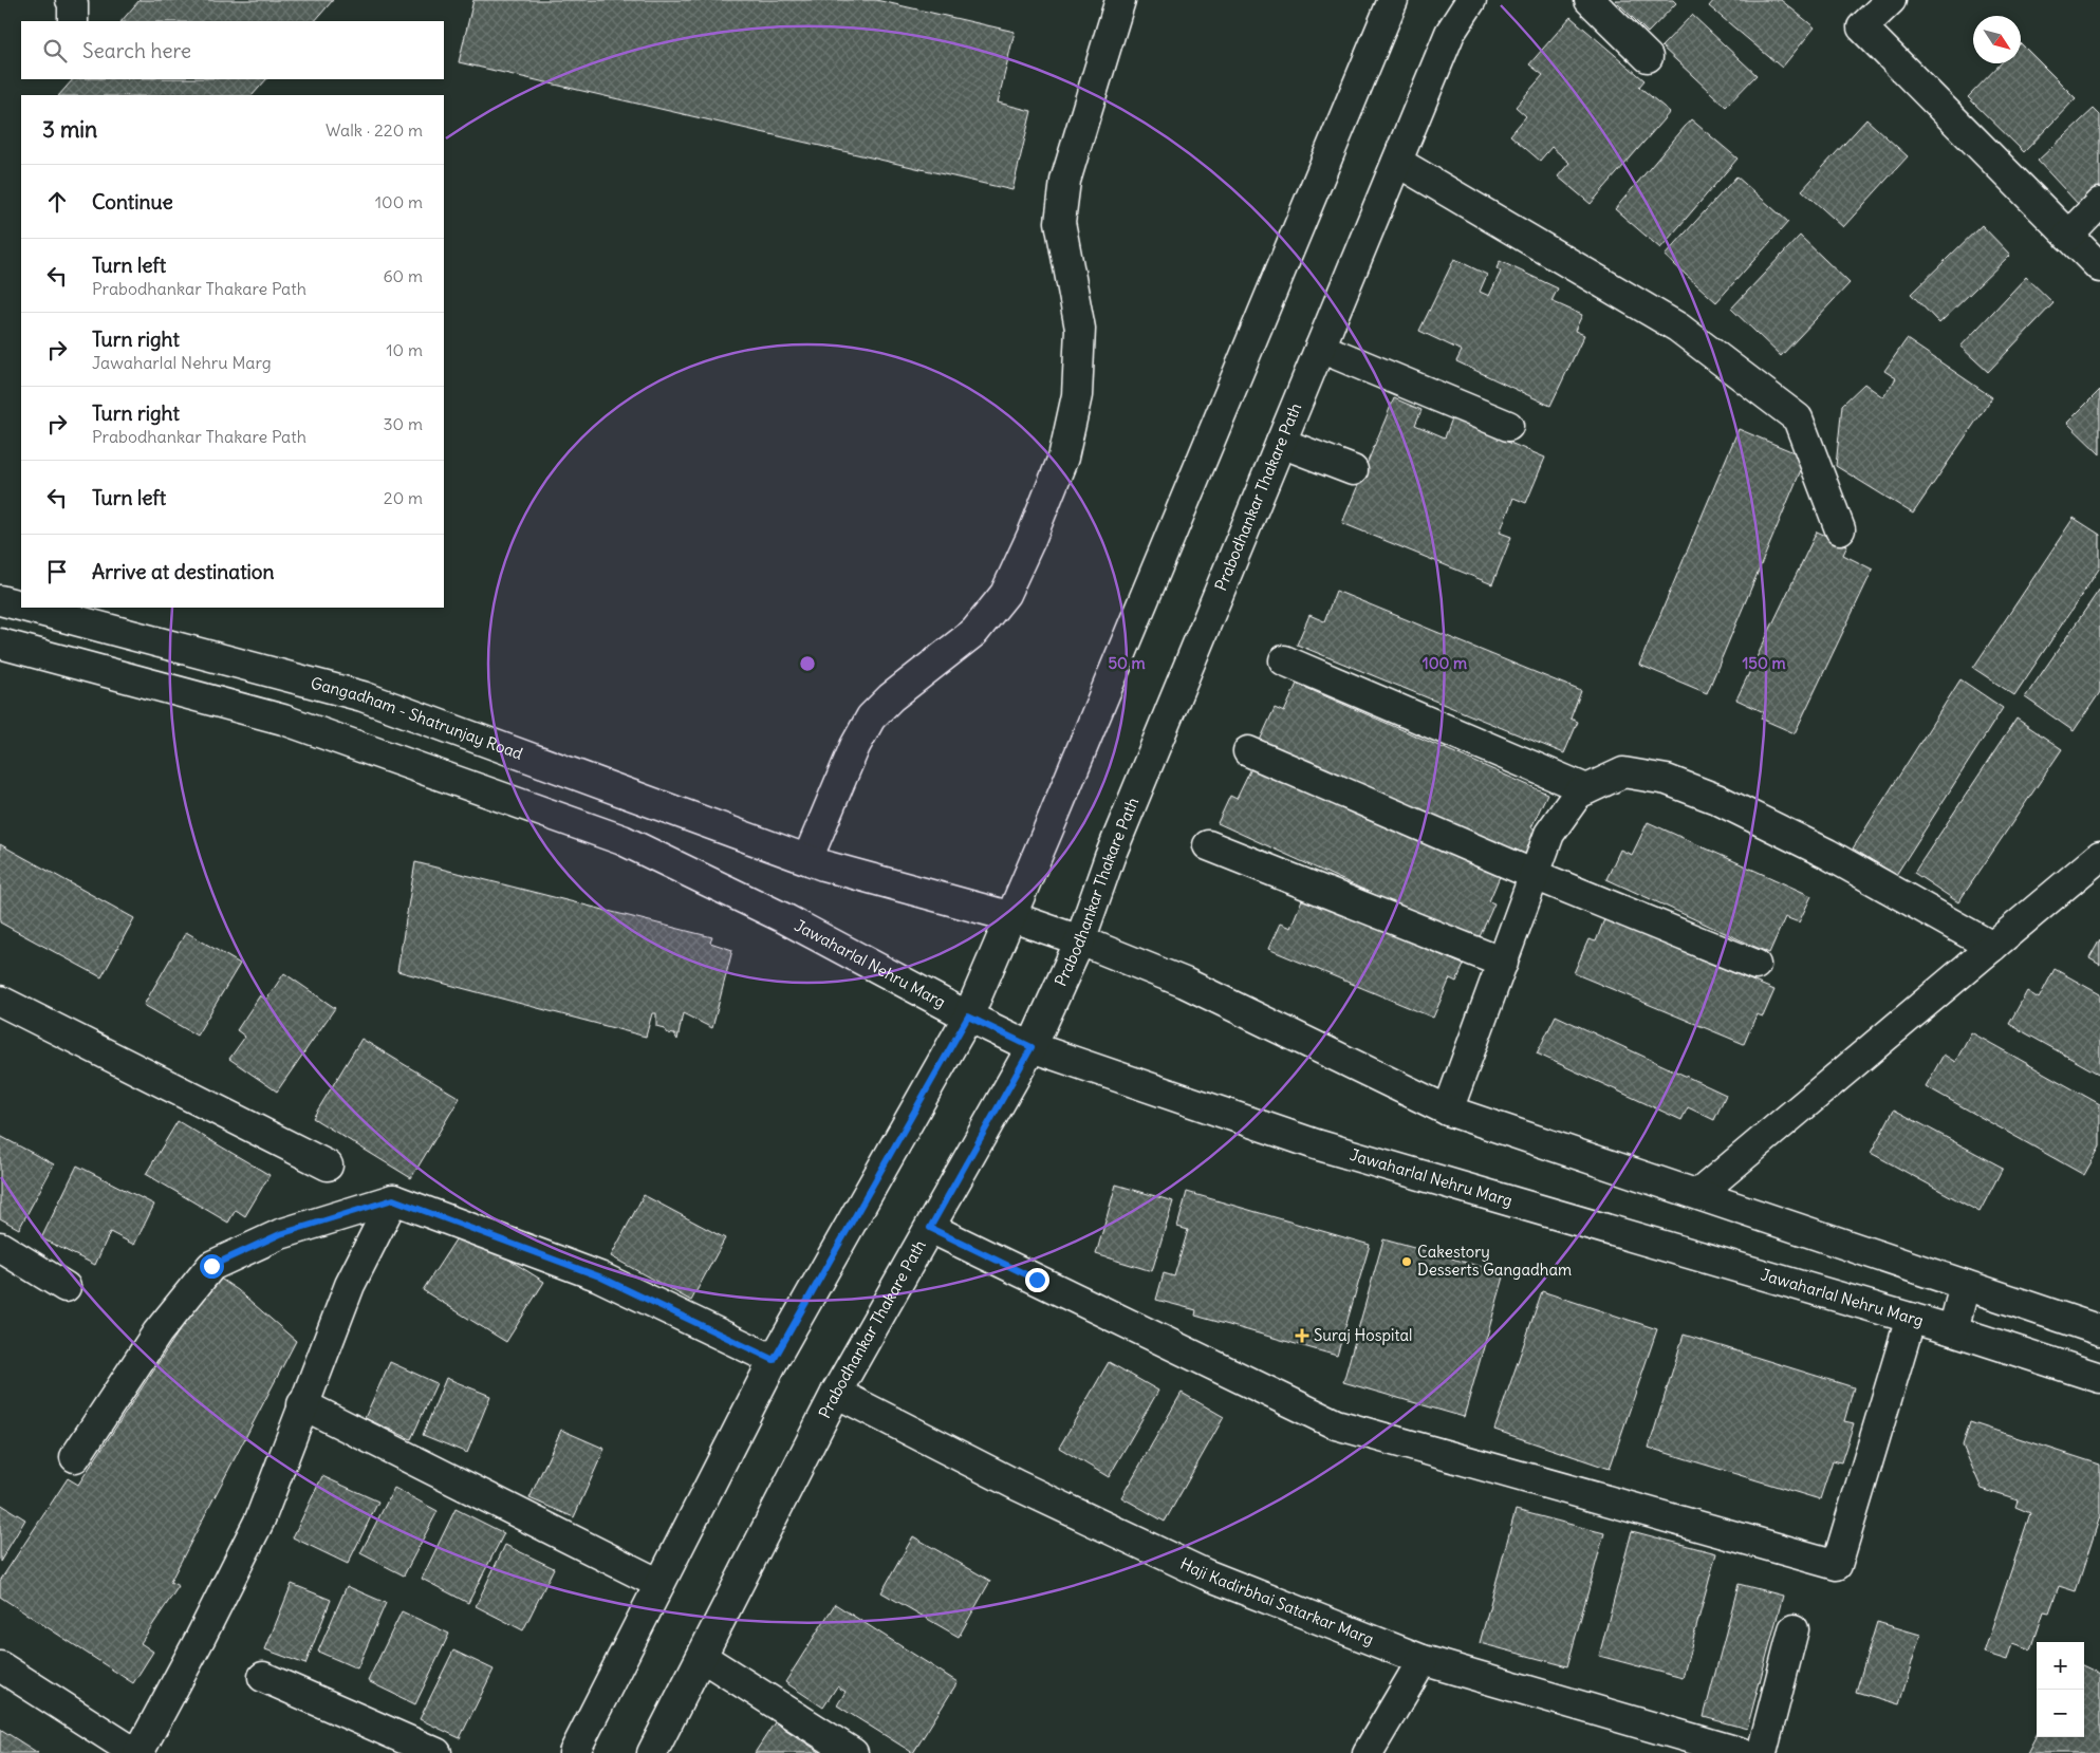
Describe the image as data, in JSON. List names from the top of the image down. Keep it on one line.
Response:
{"streets":{"main road":["Prabodhankar Thakare Path","Gangadham - Shatrunjay Road","Jawaharlal Nehru Marg","Haji Kadirbhai Satarkar Marg"]},"crossings":[["Prabodhankar Thakare Path","Jawaharlal Nehru Marg"],["Prabodhankar Thakare Path","Haji Kadirbhai Satarkar Marg"]],"places":{"other":["Cakestory Desserts Gangadham"],"health":["Suraj Hospital"]},"north":"bottom right","page":{"search":"Search here","heading":["3 min","Walk · 220 m"],"list":[["Continue","100 m"],["Turn left","Prabodhankar Thakare Path","60 m"],["Turn right","Jawaharlal Nehru Marg","10 m"],["Turn right","Prabodhankar Thakare Path","30 m"],["Turn left","20 m"],"Arrive at destination"],"map_buttons":["+","−"]},"rings":["50 m","100 m","150 m"]}
